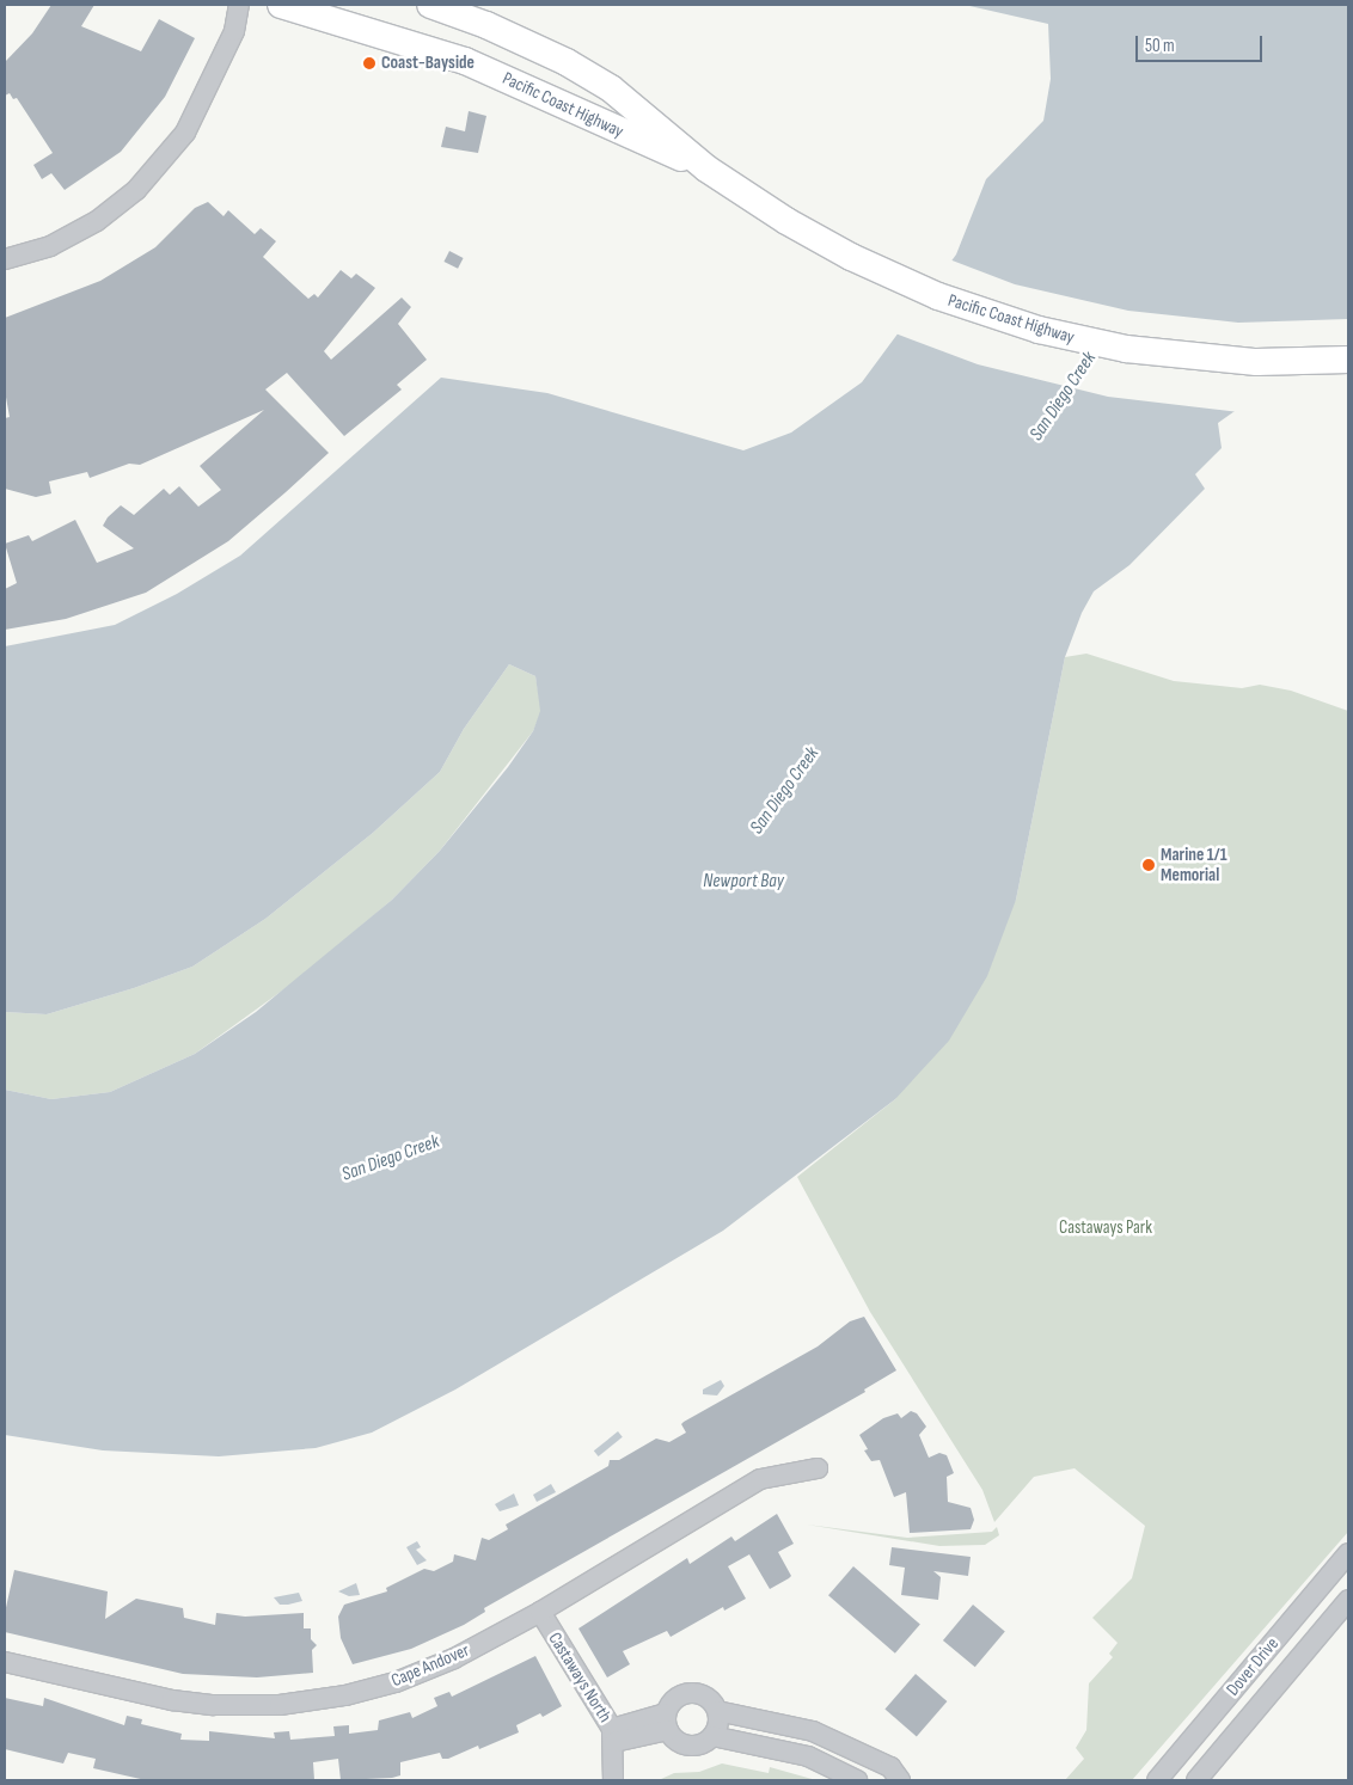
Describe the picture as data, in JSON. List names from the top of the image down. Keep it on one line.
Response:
{"streets":{"highway":["Pacific Coast Highway"],"street":["Cape Andover","Dover Drive","Castaways North"]},"crossings":[["Cape Andover","Castaways North"]],"water":["San Diego Creek","Newport Bay"],"parks":["Castaways Park"],"places":["Coast-Bayside","Marine 1/1 Memorial"],"scale_bar":"50 m"}
